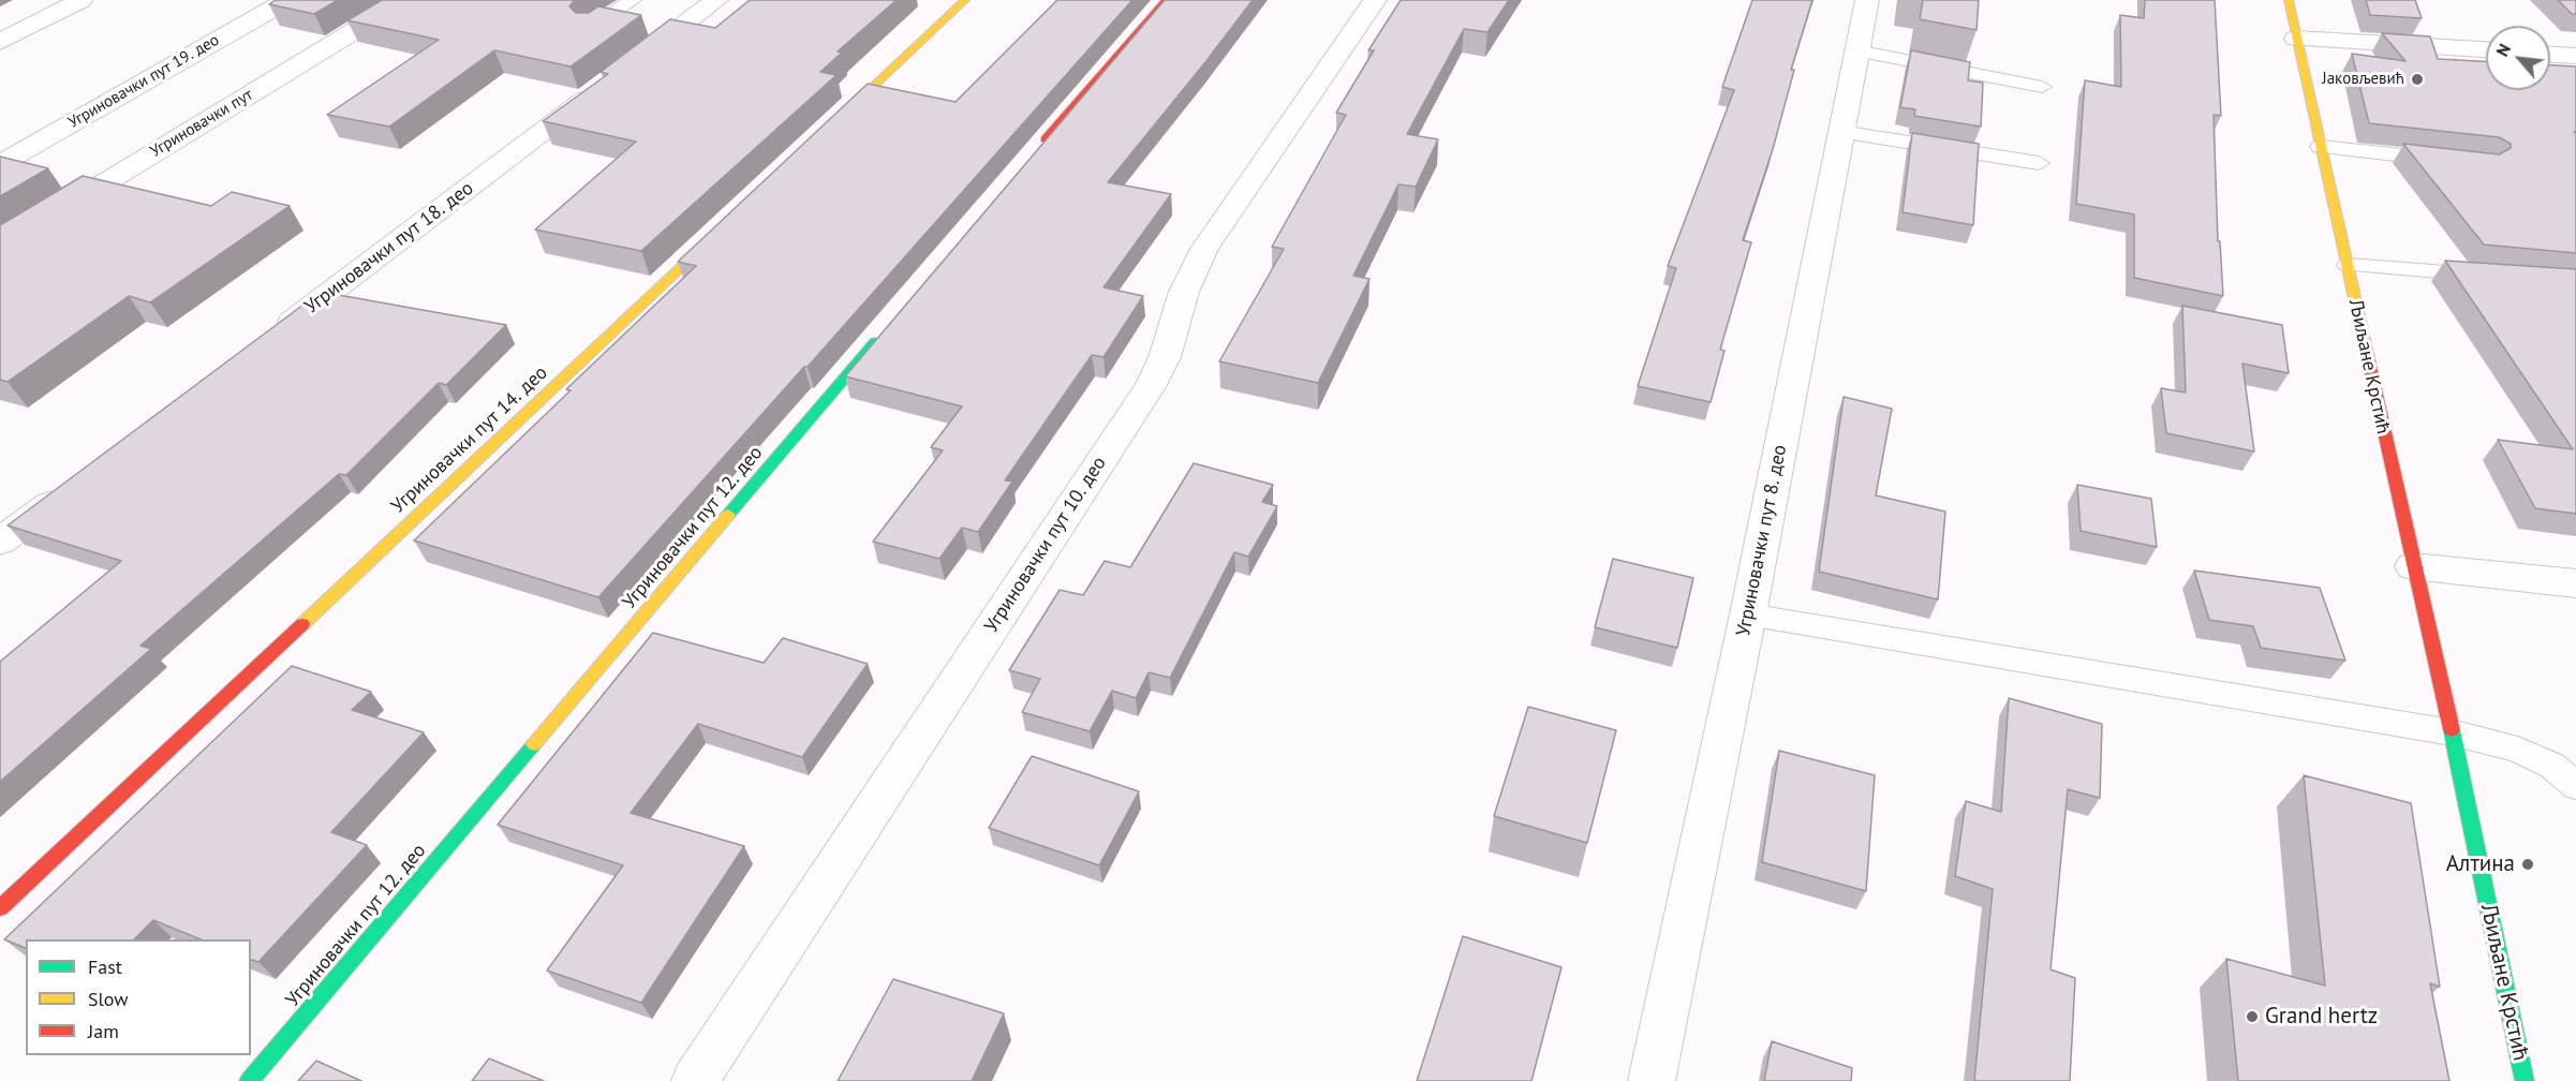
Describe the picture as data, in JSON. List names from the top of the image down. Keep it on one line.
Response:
{"streets":{"street":["Угриновачки пут 19. део","Угриновачки пут","Угриновачки пут 18. део","Љиљане Крстић","Угриновачки пут 14. део","Угриновачки пут 12. део","Угриновачки пут 8. део","Угриновачки пут 10. део"]},"places":["Јаковљевић","Алтина","Grand hertz"],"legend":["Fast","Slow","Jam"],"north":"top left"}
